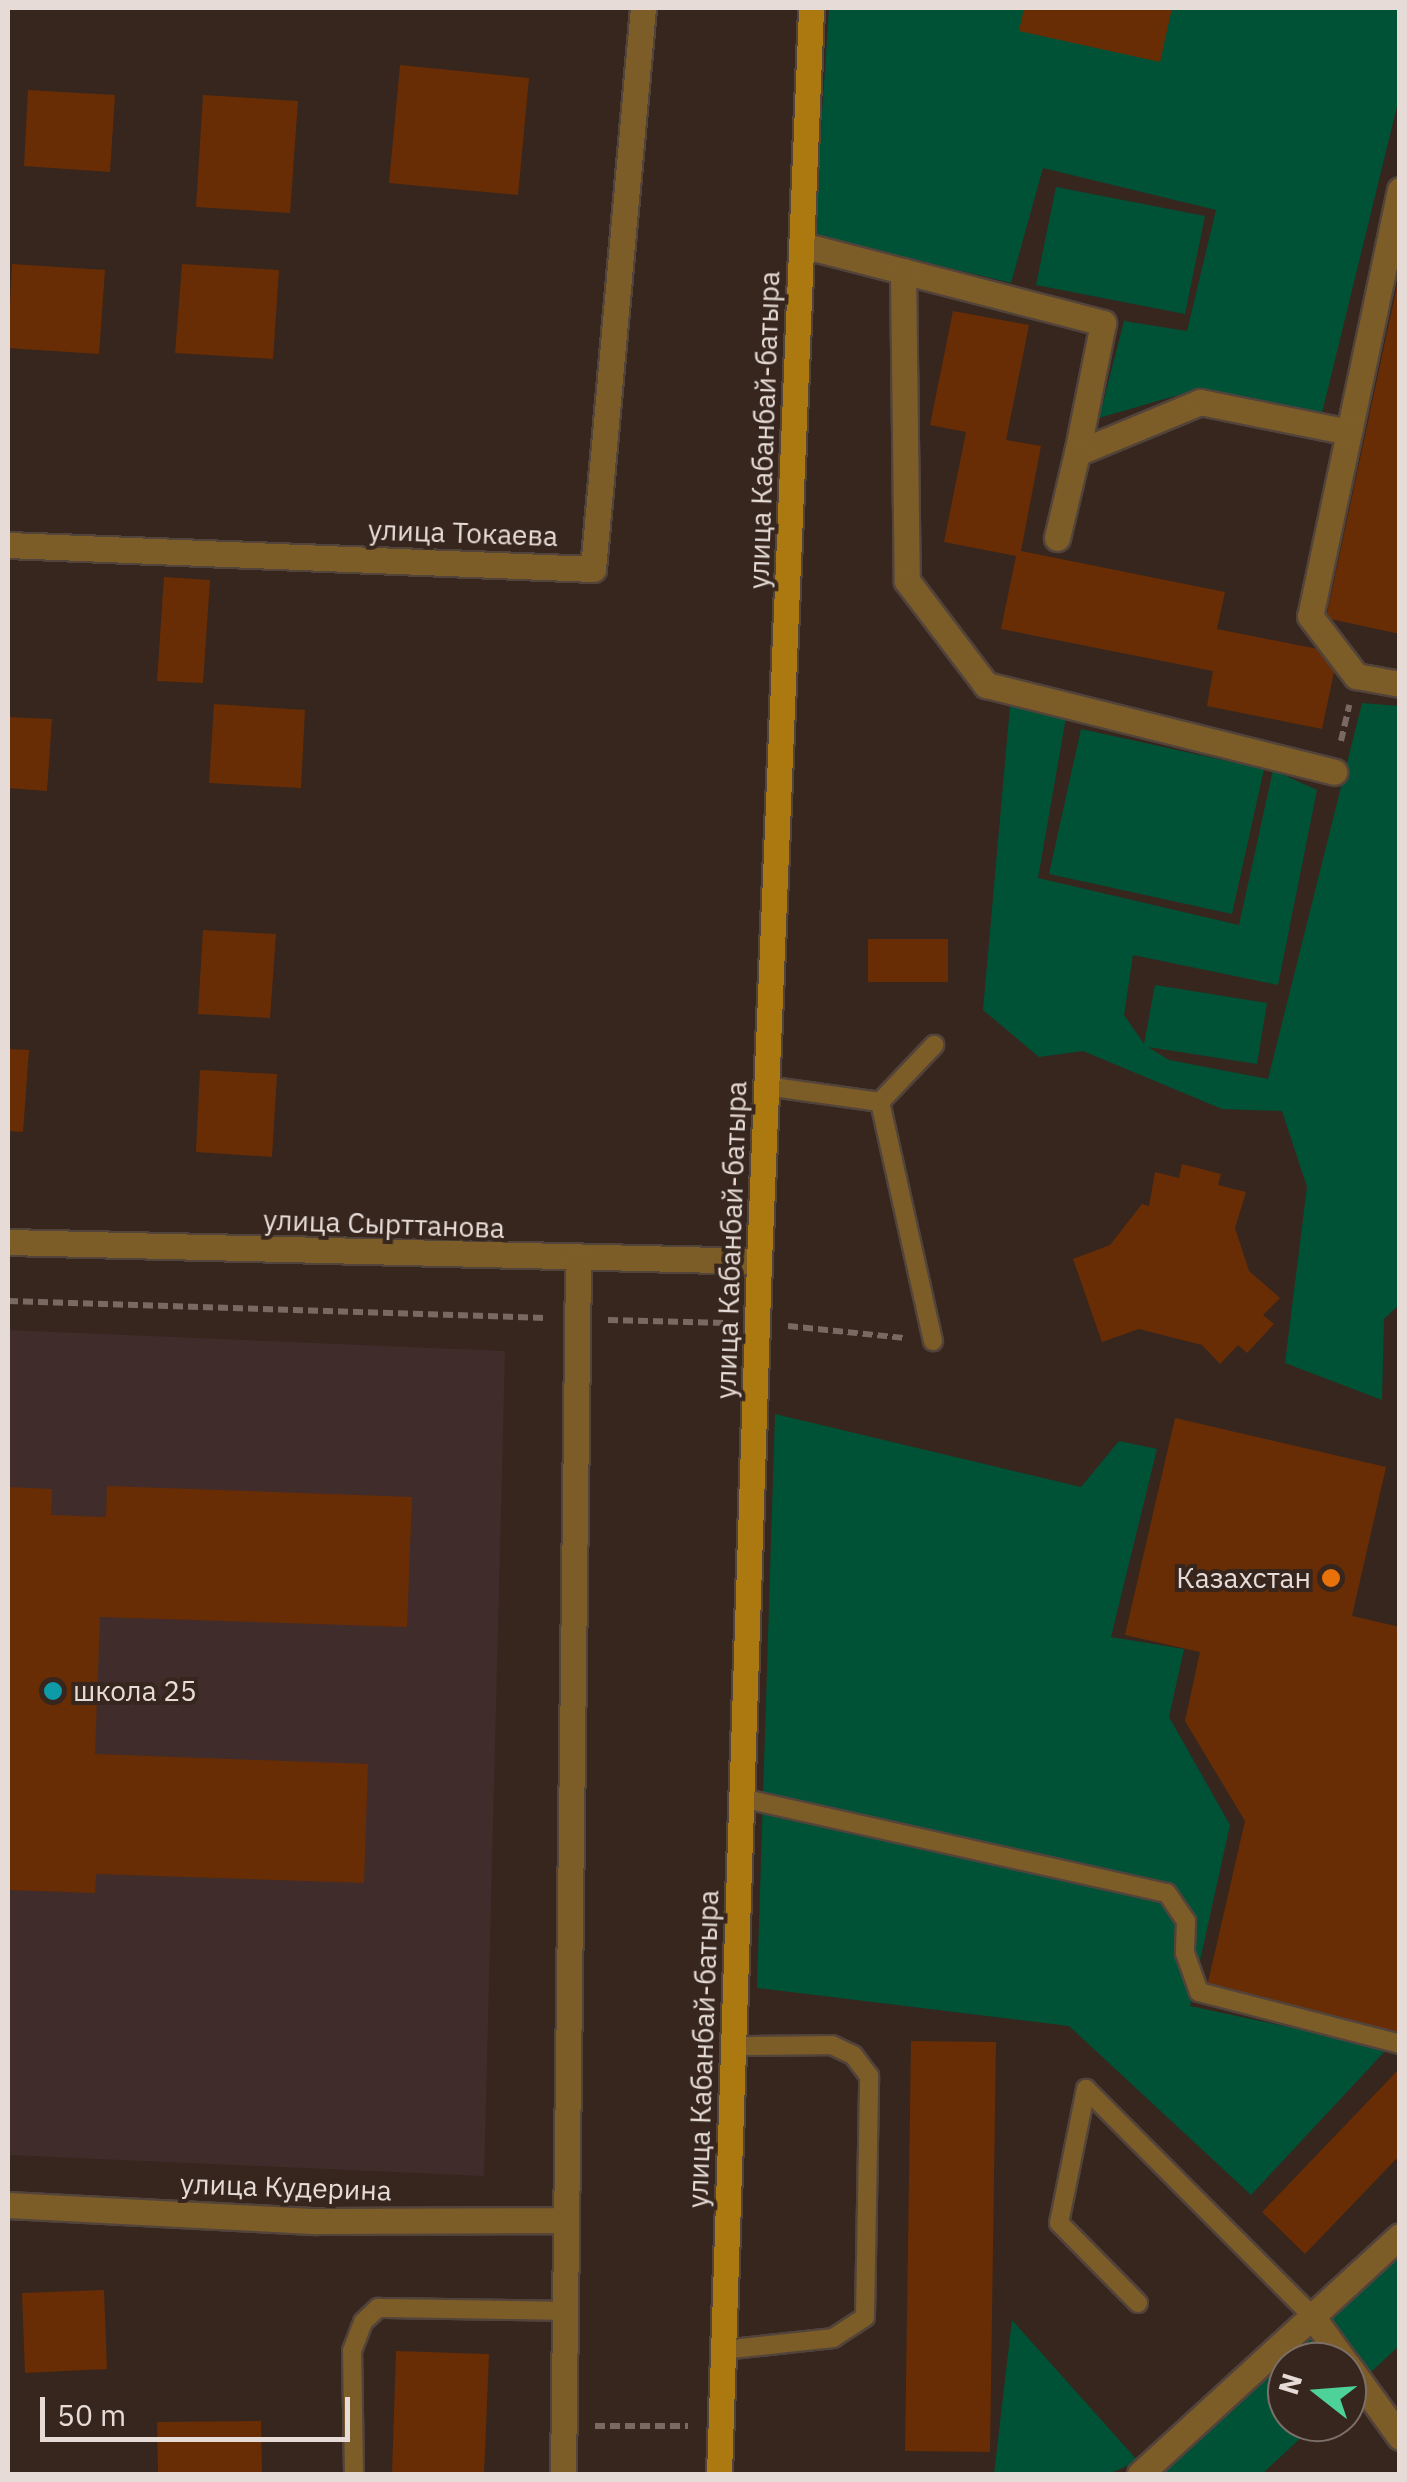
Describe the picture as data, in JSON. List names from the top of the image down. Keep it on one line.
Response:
{"streets":{"main road":["улица Кабанбай-батыра"],"street":["улица Токаева","улица Сырттанова","улица Кудерина"]},"crossings":[["улица Кабанбай-батыра","улица Сырттанова"]],"places":["Казахстан","школа 25"],"scale_bar":"50 m","north":"left"}
